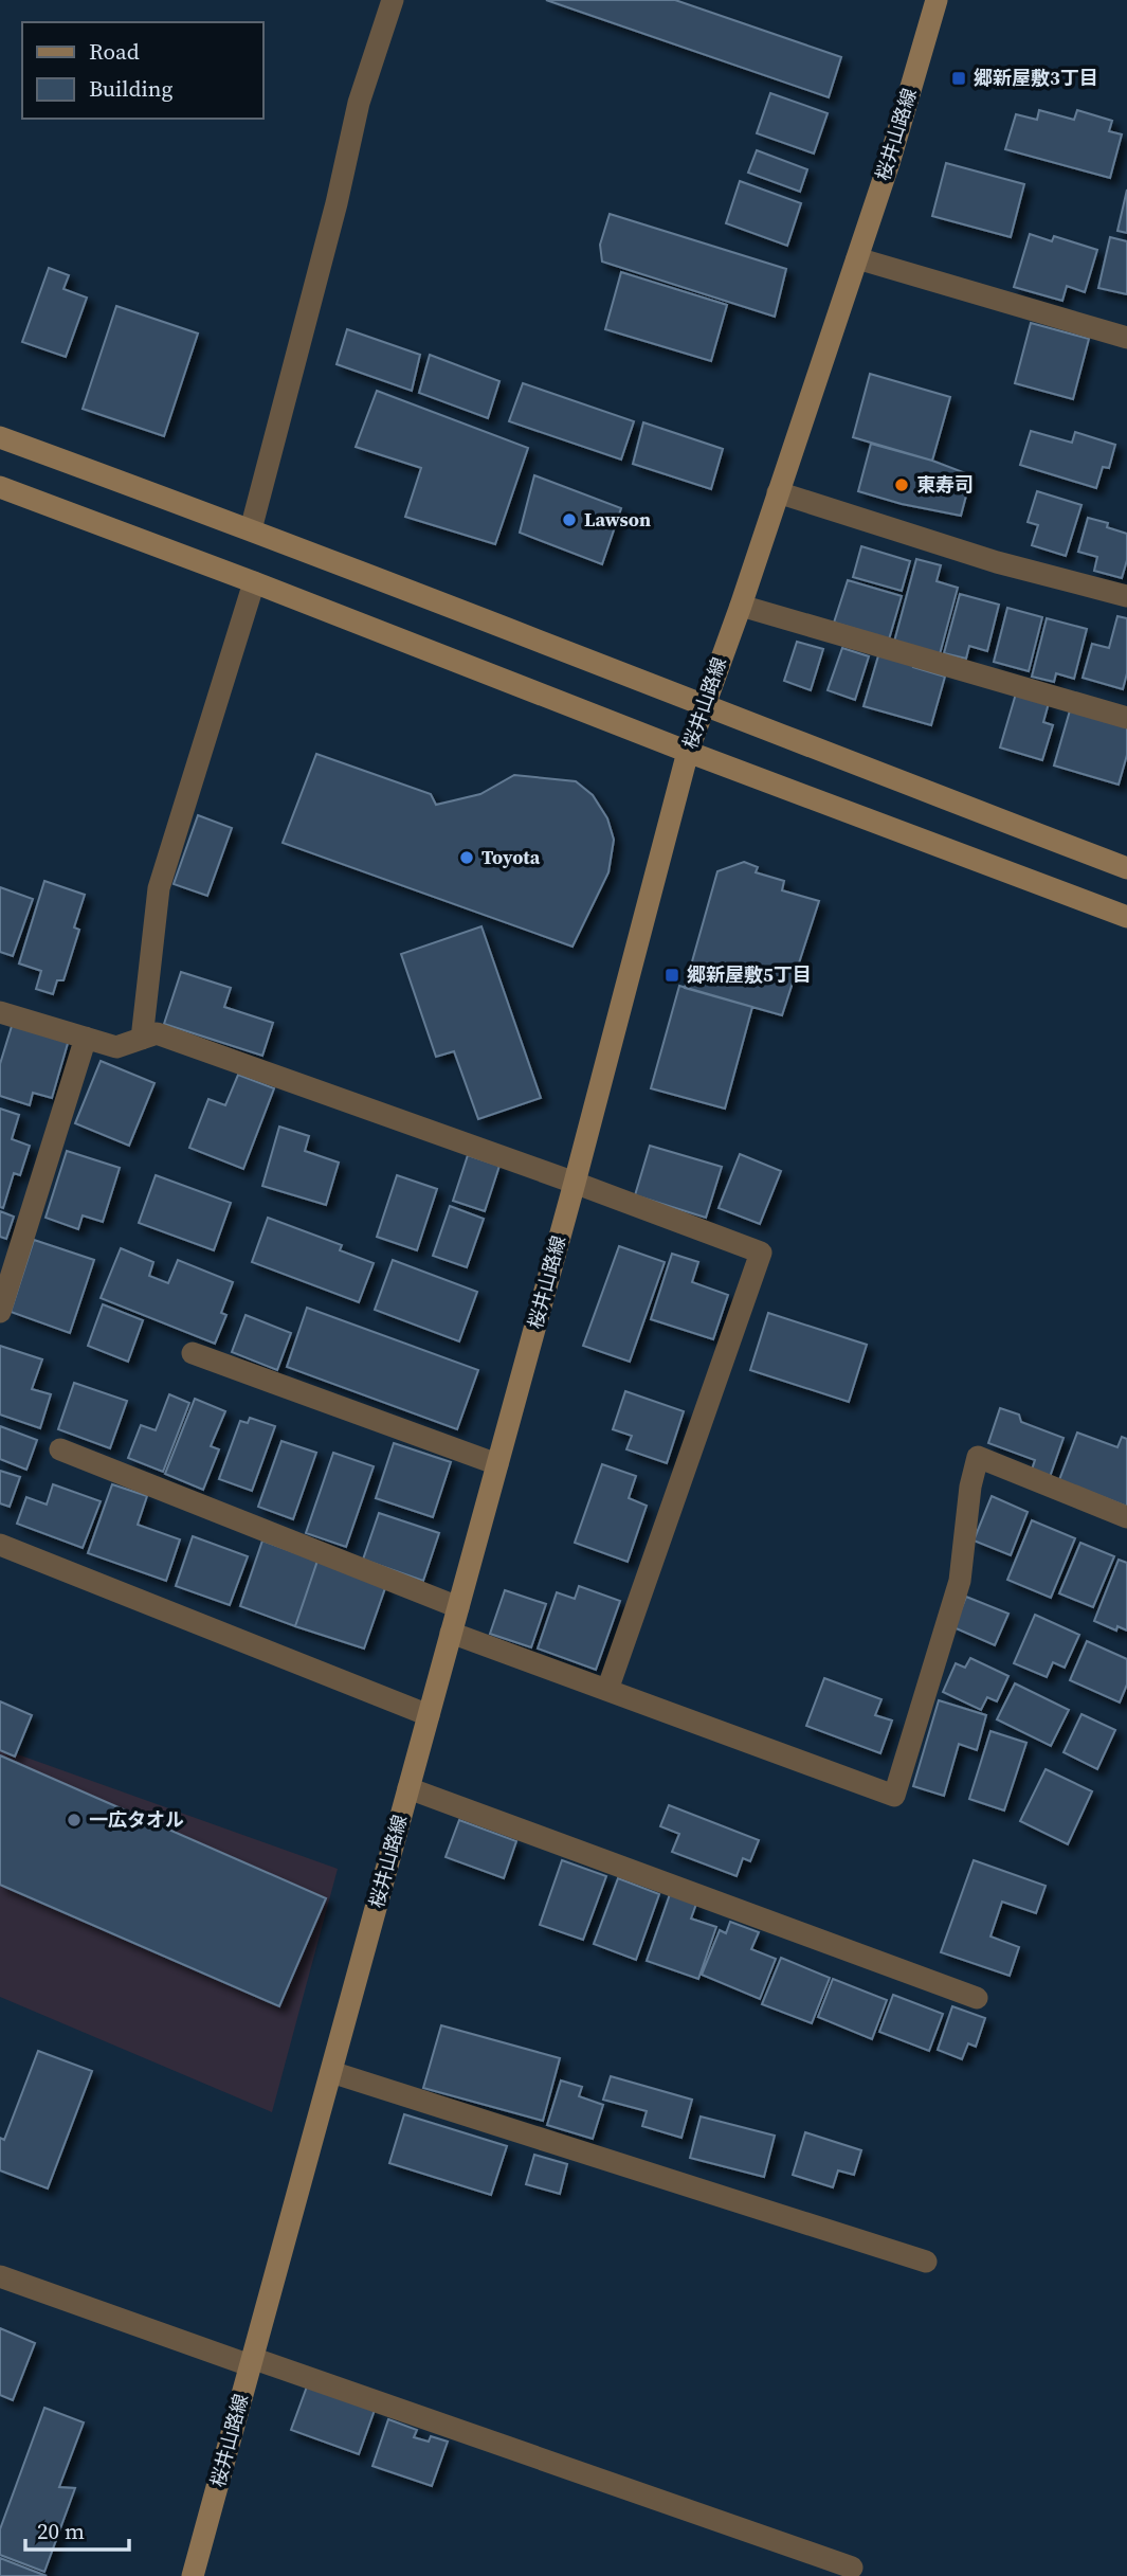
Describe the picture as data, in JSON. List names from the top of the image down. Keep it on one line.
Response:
{"streets":{"main road":["桜井山路線"]},"places":{"transit":["郷新屋敷3丁目","郷新屋敷5丁目"],"other":["東寿司","Lawson","Toyota","一広タオル"]},"legend":["Road","Building"],"scale_bar":"20 m"}
